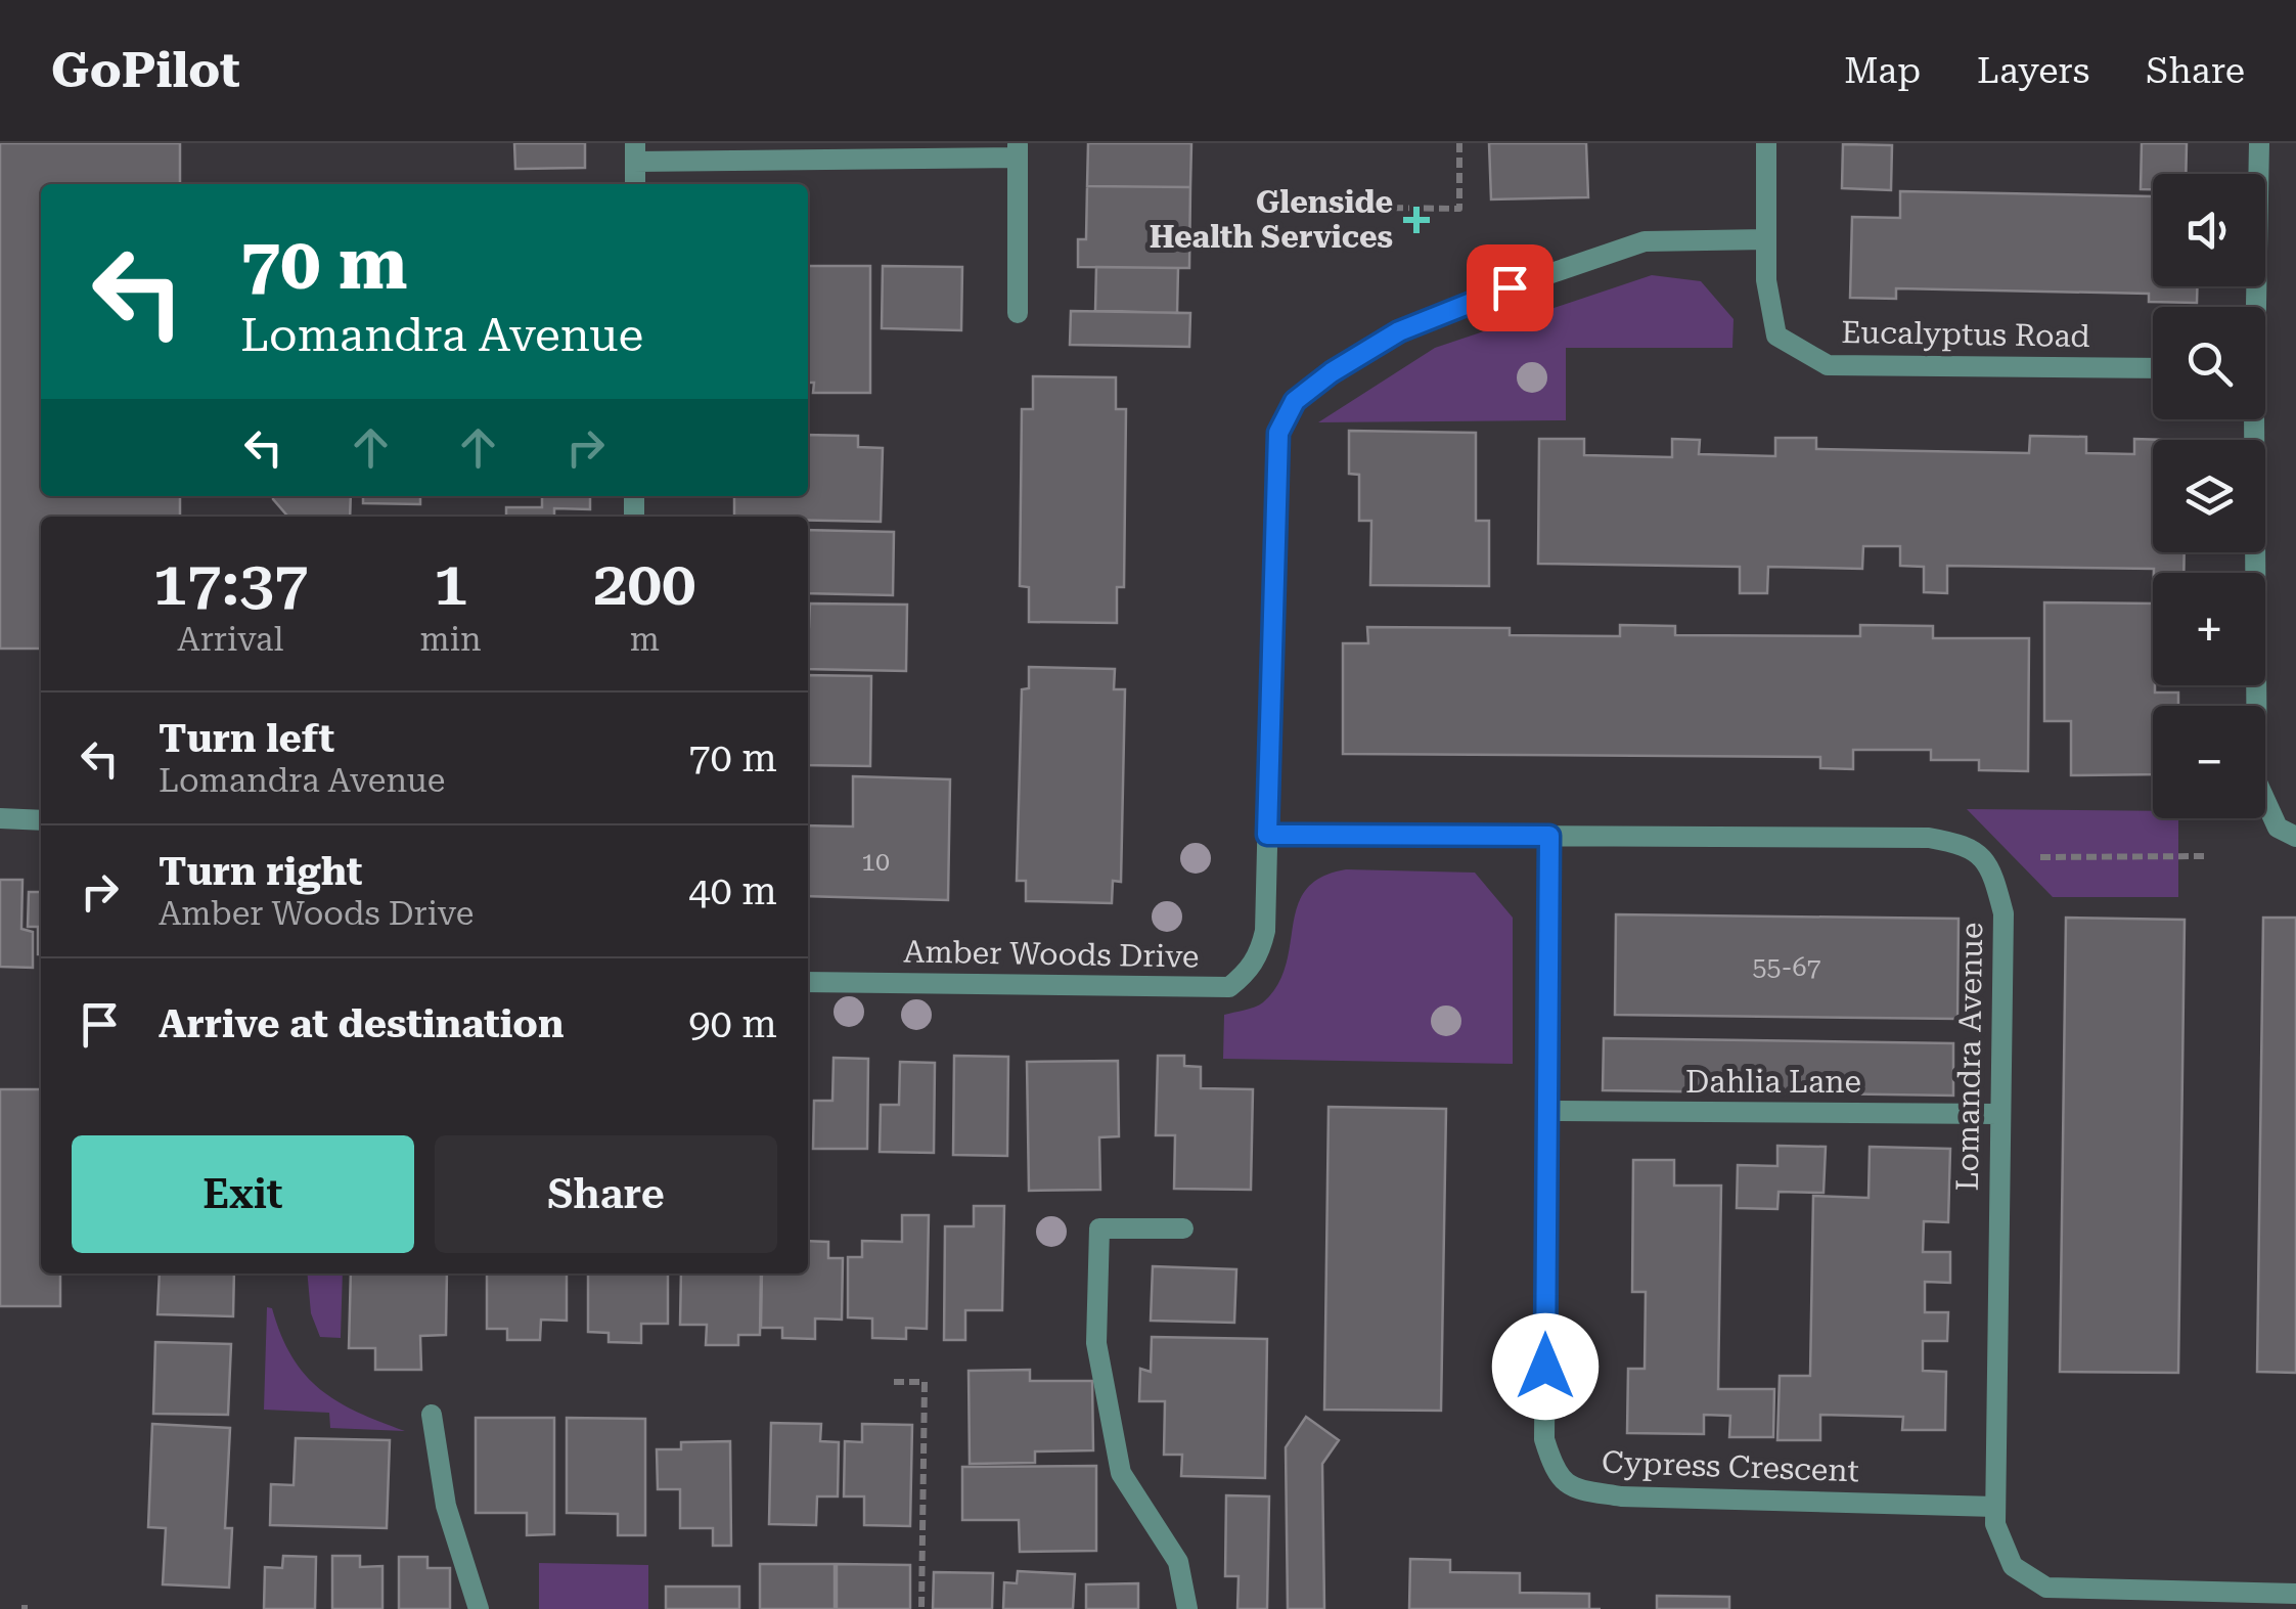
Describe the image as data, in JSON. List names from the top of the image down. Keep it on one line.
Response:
{"streets":{"street":["Eucalyptus Road","Amber Woods Drive","Lomandra Avenue","Dahlia Lane","Cypress Crescent"]},"crossings":[["Eucalyptus Road","Amber Woods Drive"],["Amber Woods Drive","Lomandra Avenue"],["Lomandra Avenue","Dahlia Lane"],["Lomandra Avenue","Cypress Crescent"],["Dahlia Lane","Cypress Crescent"]],"places":{"health":["Glenside Health Services"]},"house_numbers":["10","55-67"],"page":{"header":"GoPilot","nav":["Map","Layers","Share"],"map_buttons":["+","−"],"turn":["70 m","Lomandra Avenue"],"eta":["17:37","Arrival","1","min","200","m"],"list":[{"name":"Turn left","note":"Lomandra Avenue","value":"70 m"},{"name":"Turn right","note":"Amber Woods Drive","value":"40 m"},{"name":"Arrive at destination","value":"90 m"}],"buttons":["Exit","Share"]}}
